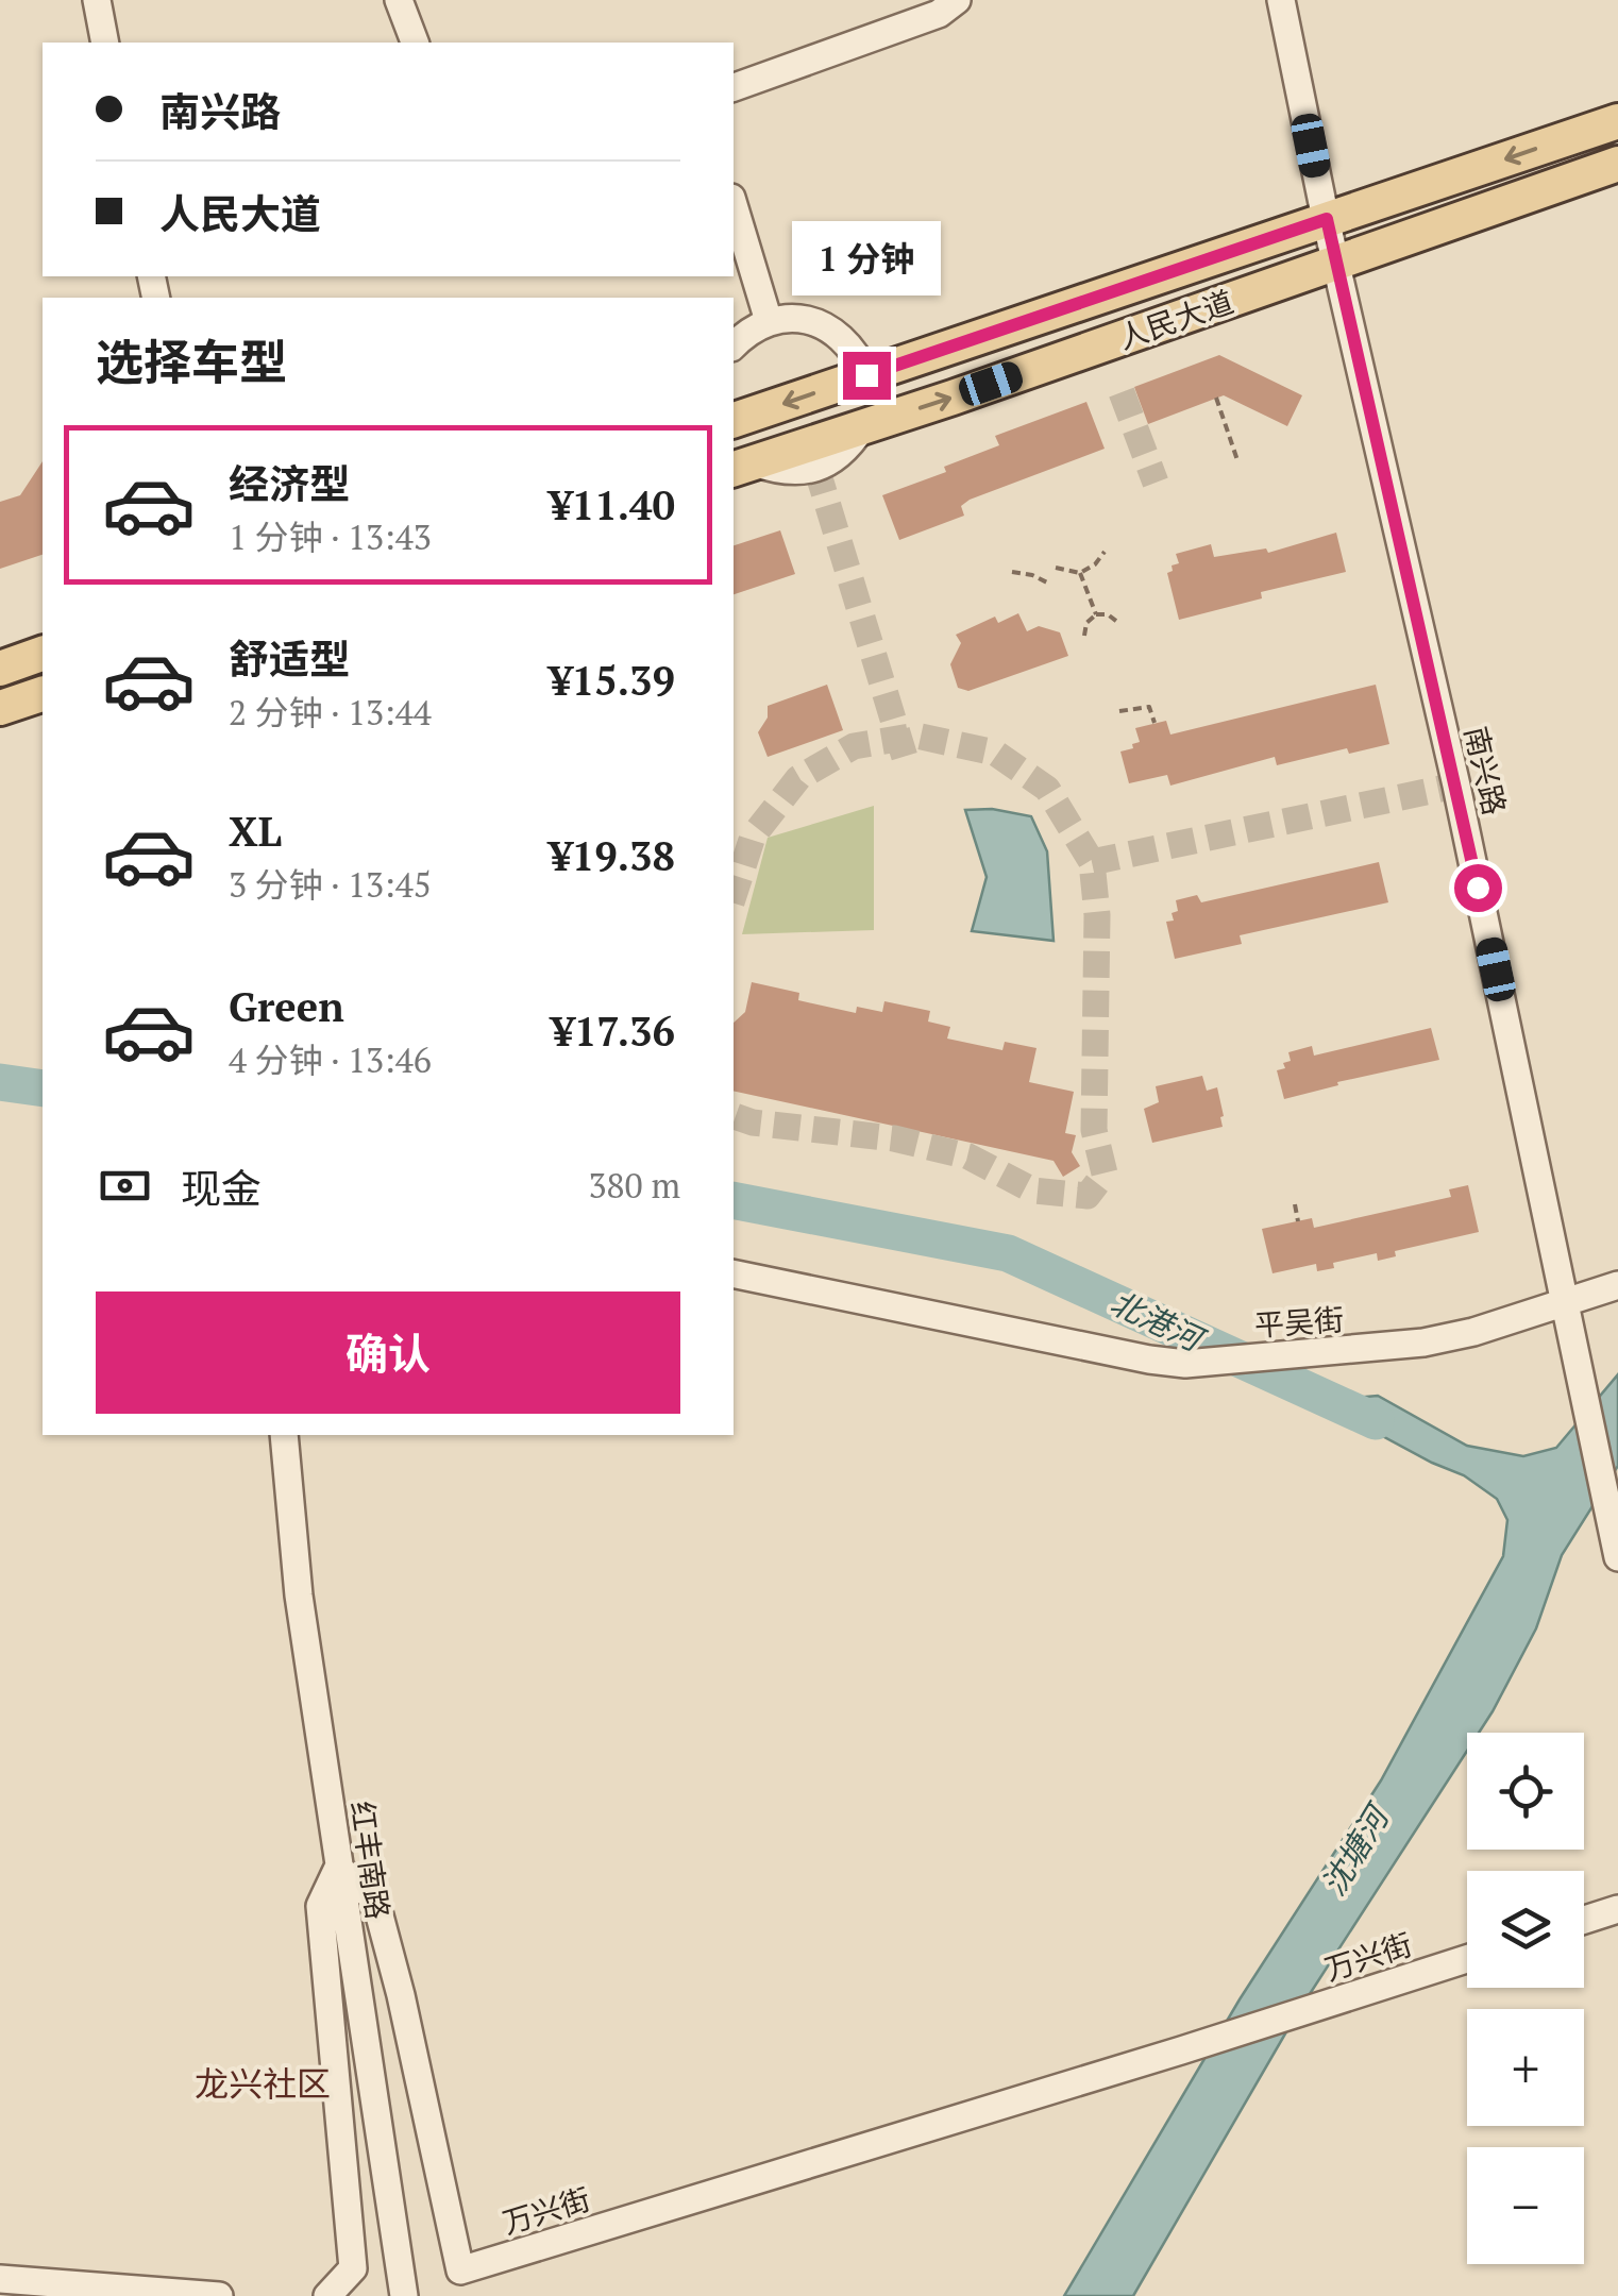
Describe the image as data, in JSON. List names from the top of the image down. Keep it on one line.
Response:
{"streets":{"main road":["人民大道"],"street":["南兴路","平吴街","红丰南路","万兴街"]},"crossings":[["人民大道","南兴路"],["南兴路","平吴街"],["红丰南路","万兴街"]],"districts":["龙兴社区"],"water":["北港河","沈塘河"],"page":{"banner":["南兴路","人民大道"],"bubble":"1 分钟","heading":"选择车型","list":[{"name":"经济型","note":"1 分钟 · 13:43","value":"¥11.40"},{"name":"舒适型","note":"2 分钟 · 13:44","value":"¥15.39"},{"name":"XL","note":"3 分钟 · 13:45","value":"¥19.38"},{"name":"Green","note":"4 分钟 · 13:46","value":"¥17.36"}],"pay":["现金","380 m"],"buttons":"确认","map_buttons":["+","−"]}}
